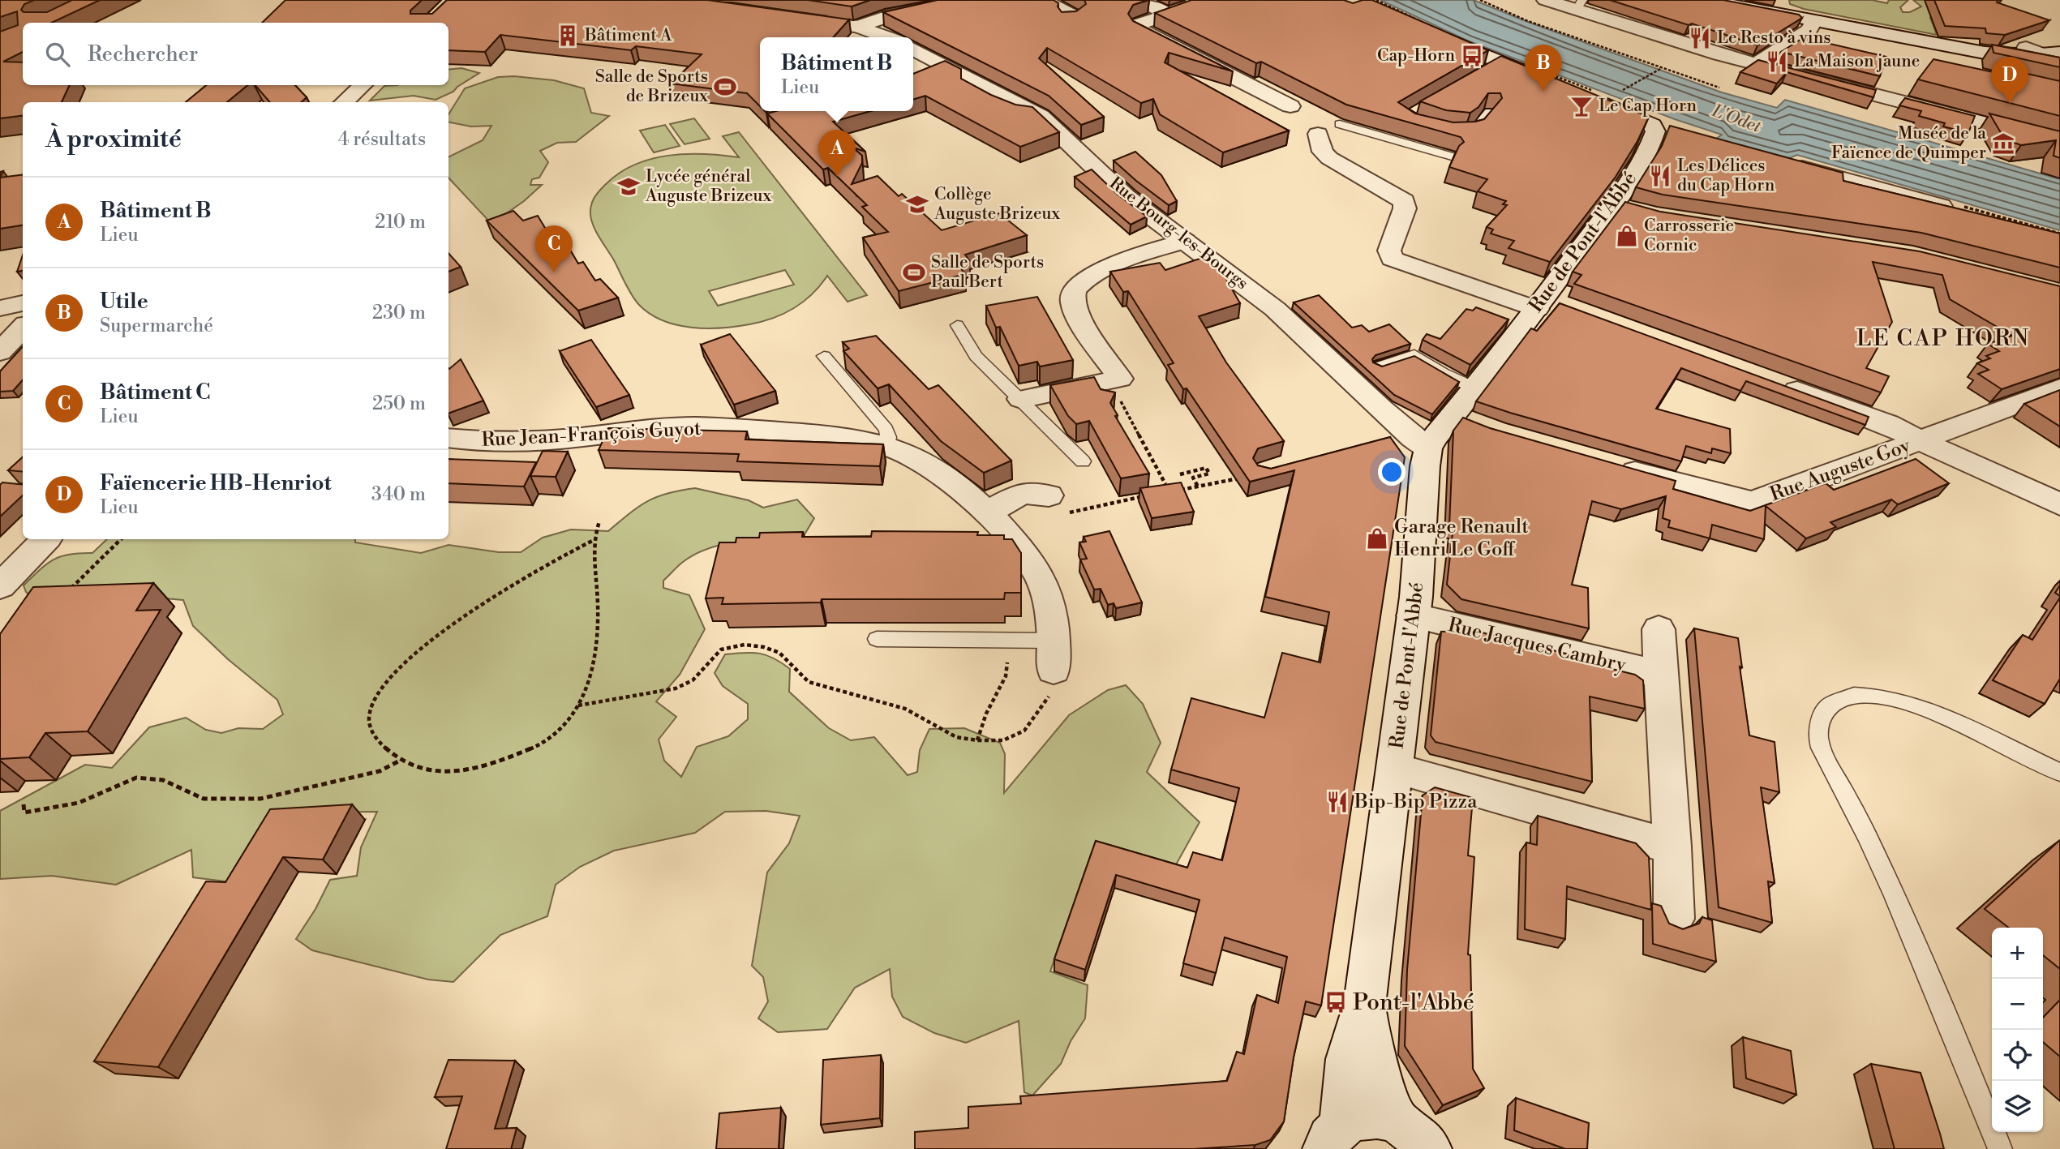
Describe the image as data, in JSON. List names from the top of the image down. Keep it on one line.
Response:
{"streets":{"street":["Rue Bourg-les-Bourgs","Rue de Pont-l'Abbé","Rue Jean-François Guyot","Rue Auguste Goy","Rue Jacques Cambry"]},"crossings":[["Rue Bourg-les-Bourgs","Rue de Pont-l'Abbé"],["Rue de Pont-l'Abbé","Rue Jacques Cambry"]],"districts":["LE CAP HORN"],"water":["L'Odet"],"places":{"building":["Bâtiment A"],"restaurant":["Le Resto à vins","La Maison jaune","Les Délices du Cap Horn","Bip-Bip Pizza"],"bus stop":["Cap-Horn","Pont-l'Abbé"],"sports":["Salle de Sports de Brizeux","Salle de Sports Paul Bert"],"bar":["Le Cap Horn"],"museum":["Musée de la Faïence de Quimper"],"school or university":["Lycée général Auguste Brizeux","Collège Auguste Brizeux"],"shop":["Carrosserie Cornic","Garage Renault Henri Le Goff"]},"page":{"search":"Rechercher","popup":["Bâtiment B","Lieu"],"pins":["B","D","A","C"],"heading":["À proximité","4 résultats"],"list":[{"mark":"A","name":"Bâtiment B","note":"Lieu","value":"210 m"},{"mark":"B","name":"Utile","note":"Supermarché","value":"230 m"},{"mark":"C","name":"Bâtiment C","note":"Lieu","value":"250 m"},{"mark":"D","name":"Faïencerie HB-Henriot","note":"Lieu","value":"340 m"}],"map_buttons":["+","−"]}}
